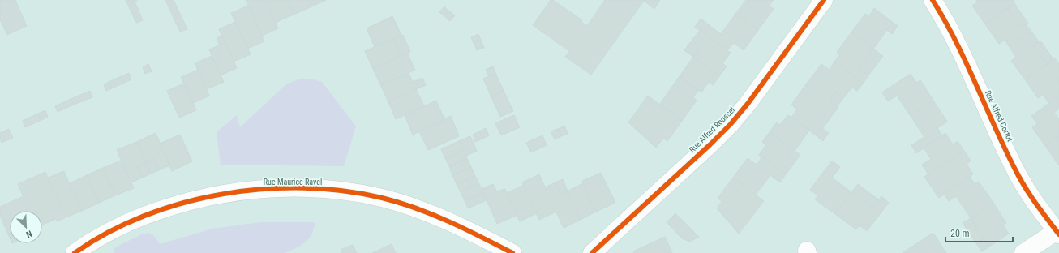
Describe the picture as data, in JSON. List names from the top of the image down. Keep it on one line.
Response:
{"streets":{"street":["Rue Alfred Cortot","Rue Alfred Roussel","Rue Maurice Ravel"]},"scale_bar":"20 m","north":"bottom right"}
